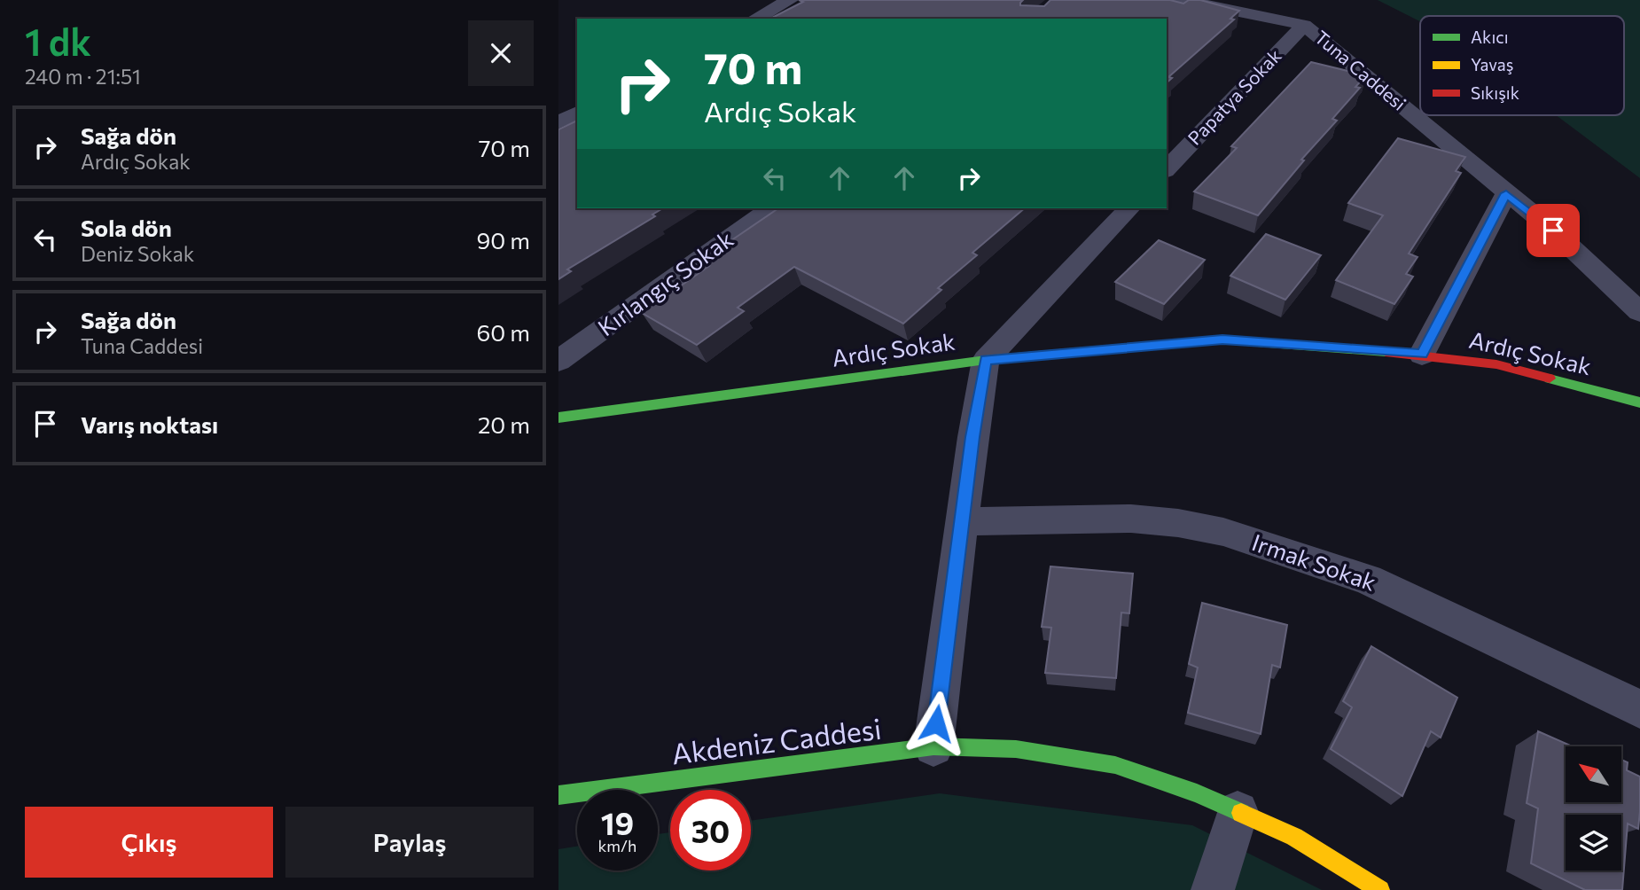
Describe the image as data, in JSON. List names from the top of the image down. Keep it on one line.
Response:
{"streets":{"street":["Tuna Caddesi","Papatya Sokak","Kırlangıç Sokak","Ardıç Sokak","Irmak Sokak","Akdeniz Caddesi"]},"crossings":[["Tuna Caddesi","Papatya Sokak"]],"legend":["Akıcı","Yavaş","Sıkışık"],"north":"top left","page":{"heading":["1 dk","240 m · 21:51"],"turn":["70 m","Ardıç Sokak"],"list":[{"name":"Sağa dön","note":"Ardıç Sokak","value":"70 m"},{"name":"Sola dön","note":"Deniz Sokak","value":"90 m"},{"name":"Sağa dön","note":"Tuna Caddesi","value":"60 m"},{"name":"Varış noktası","value":"20 m"}],"speed":"19 km/h","limit":"30","buttons":["Çıkış","Paylaş"]}}
